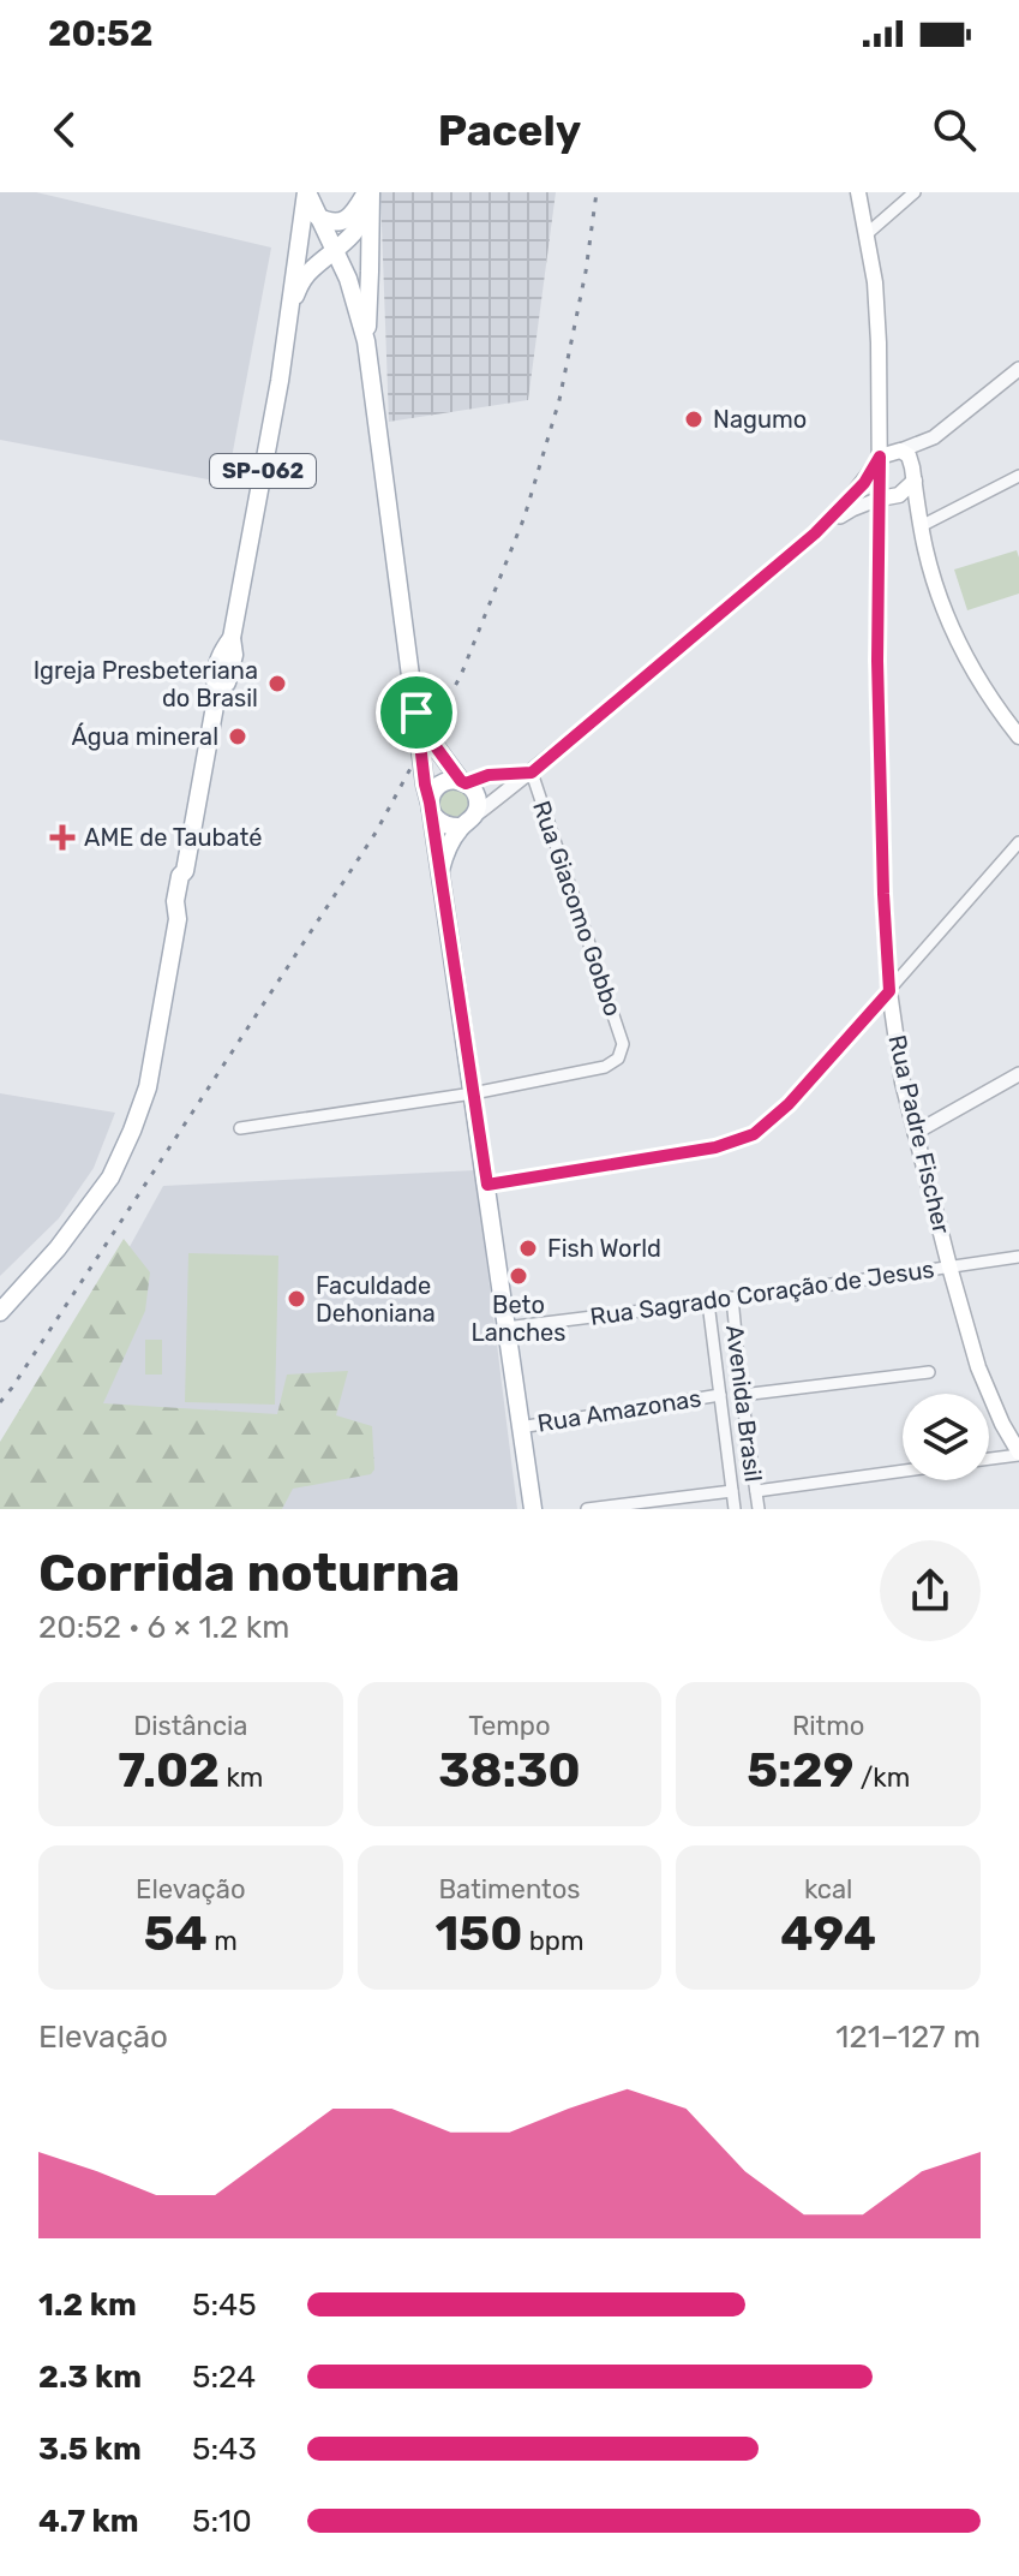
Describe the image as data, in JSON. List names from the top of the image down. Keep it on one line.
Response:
{"streets":{"main road":["SP-062","Rua Padre Fischer"],"street":["Rua Giacomo Gobbo","Rua Sagrado Coração de Jesus","Avenida Brasil","Rua Amazonas"]},"crossings":[["Rua Padre Fischer","Rua Sagrado Coração de Jesus"],["Rua Sagrado Coração de Jesus","Avenida Brasil"],["Avenida Brasil","Rua Amazonas"]],"places":{"other":["Nagumo","Igreja Presbeteriana do Brasil","Água mineral","Fish World","Beto Lanches","Faculdade Dehoniana"],"health":["AME de Taubaté"]},"page":{"status":"20:52","header":"Pacely","heading":["Corrida noturna","20:52 · 6 × 1.2 km"],"stats":[["Distância","7.02 km"],["Tempo","38:30"],["Ritmo","5:29 /km"],["Elevação","54 m"],["Batimentos","150 bpm"],["kcal","494"]],"chart":["Elevação","121–127 m"],"list":[{"name":"1.2 km","note":"5:45"},{"name":"2.3 km","note":"5:24"},{"name":"3.5 km","note":"5:43"},{"name":"4.7 km","note":"5:10"}]}}
